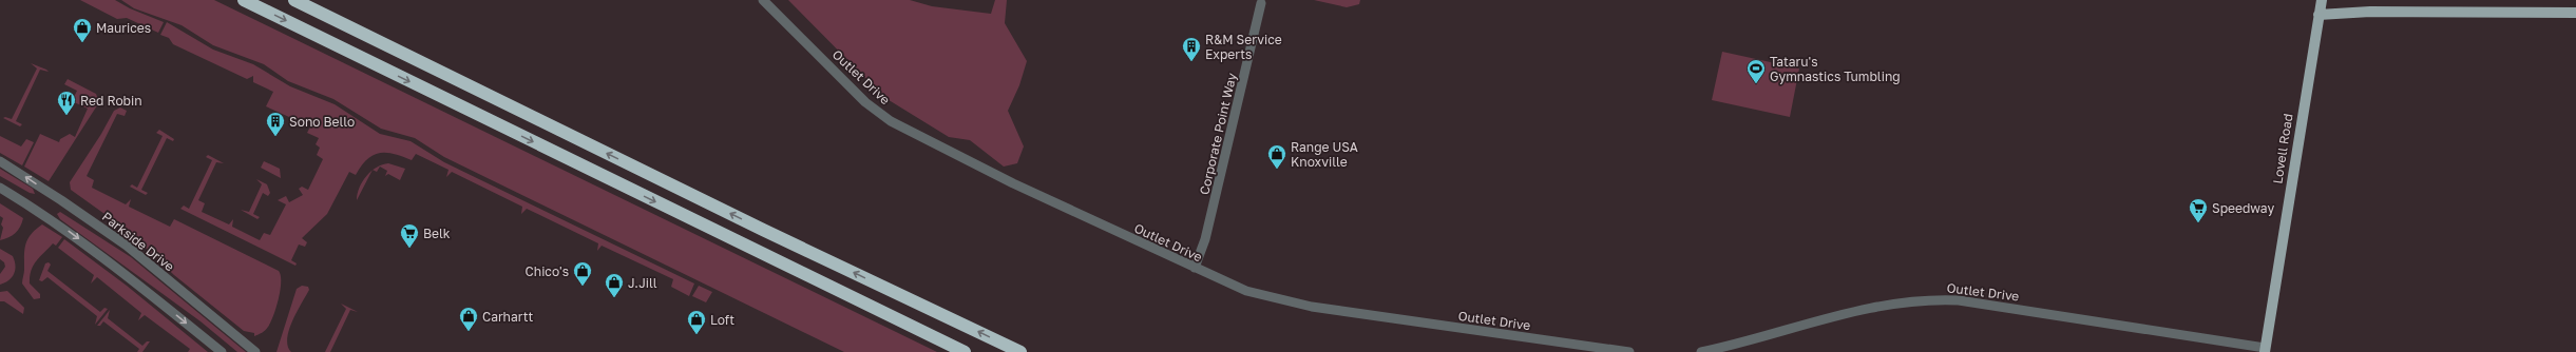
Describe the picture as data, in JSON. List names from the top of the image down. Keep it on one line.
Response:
{"streets":{"main road":["Lovell Road"],"street":["Outlet Drive","Corporate Point Way","Parkside Drive"]},"crossings":[["Outlet Drive","Corporate Point Way"],["Outlet Drive","Lovell Road"]],"places":{"shop":["Maurices","Range USA Knoxville","Chico's","J.Jill","Carhartt","Loft"],"building":["R&M Service Experts","Sono Bello"],"sports":["Tataru's Gymnastics Tumbling"],"restaurant":["Red Robin"],"supermarket":["Speedway","Belk"]}}
